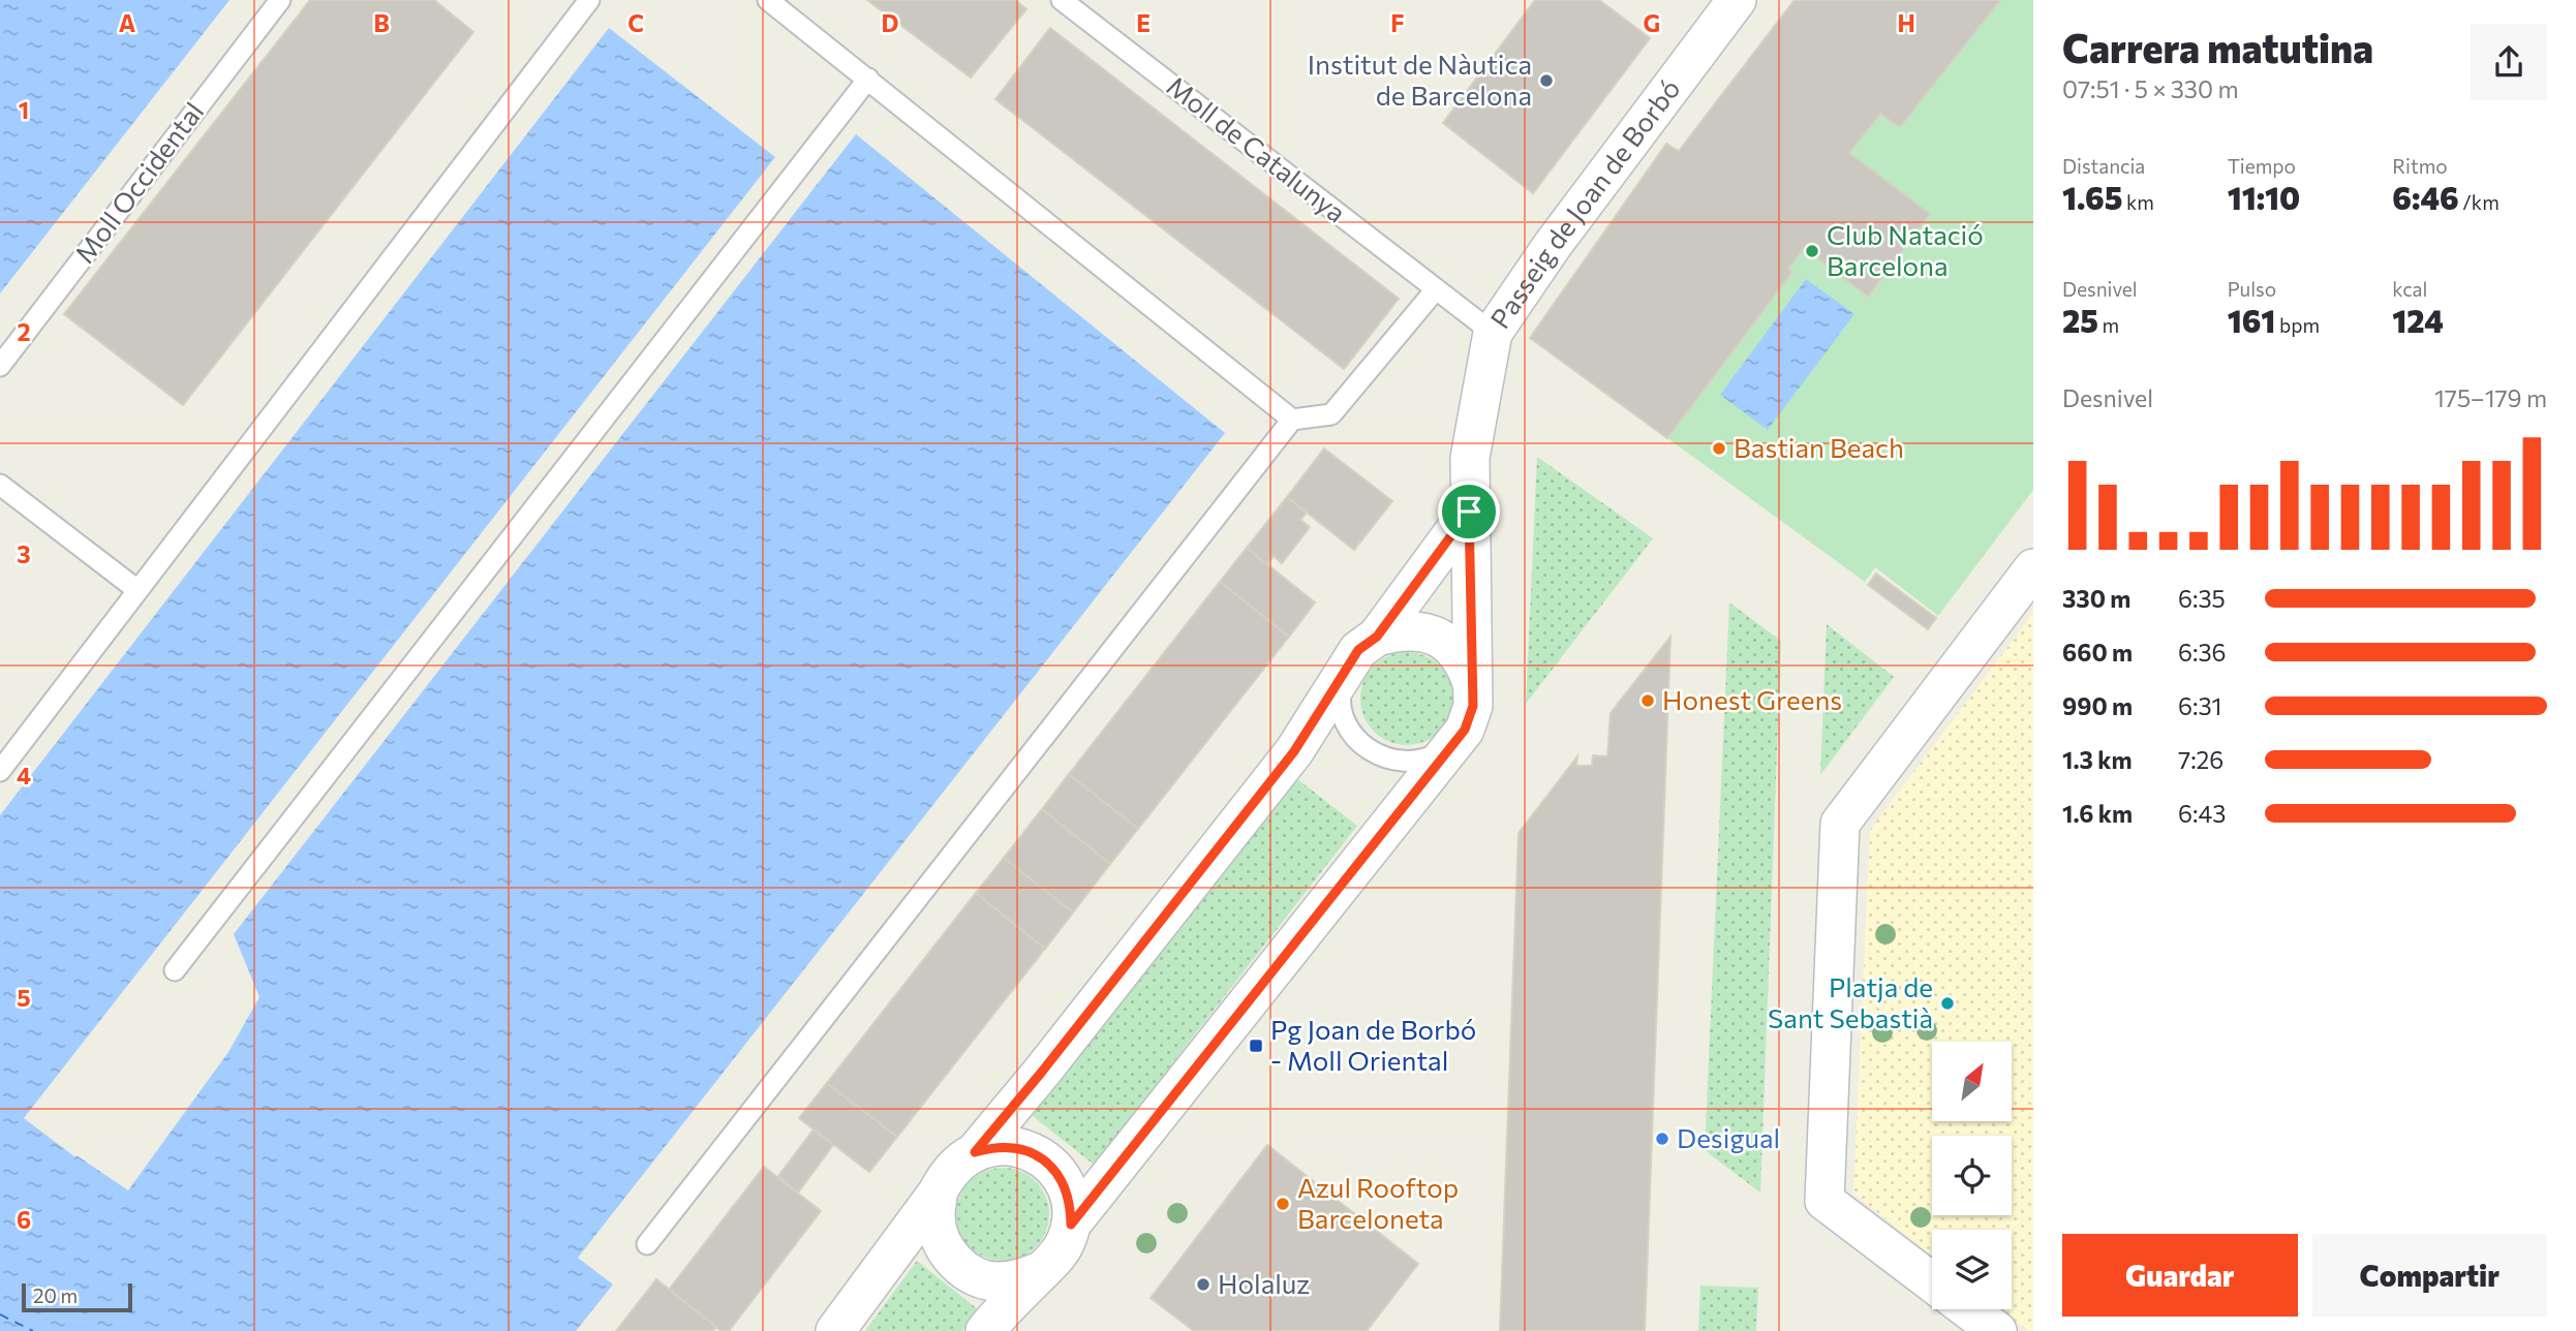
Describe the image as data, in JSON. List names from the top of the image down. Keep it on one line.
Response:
{"streets":{"street":["Passeig de Joan de Borbó"],"lane":["Moll de Catalunya","Moll Occidental"]},"crossings":[["Moll de Catalunya","Passeig de Joan de Borbó"]],"places":{"other":["Institut de Nàutica de Barcelona","Club Natació Barcelona","Bastian Beach","Honest Greens","Platja de Sant Sebastià","Desigual","Azul Rooftop Barceloneta","Holaluz"],"transit":["Pg Joan de Borbó - Moll Oriental"]},"scale_bar":"20 m","north":"top right","page":{"heading":["Carrera matutina","07:51 · 5 × 330 m"],"stats":[["Distancia","1.65 km"],["Tiempo","11:10"],["Ritmo","6:46 /km"],["Desnivel","25 m"],["Pulso","161 bpm"],["kcal","124"]],"chart":["Desnivel","175–179 m"],"list":[{"name":"330 m","note":"6:35"},{"name":"660 m","note":"6:36"},{"name":"990 m","note":"6:31"},{"name":"1.3 km","note":"7:26"},{"name":"1.6 km","note":"6:43"}],"buttons":["Guardar","Compartir"],"scale":"20 m"},"grid":{"columns":["A","B","C","D","E","F","G","H"],"rows":["1","2","3","4","5","6"]}}
